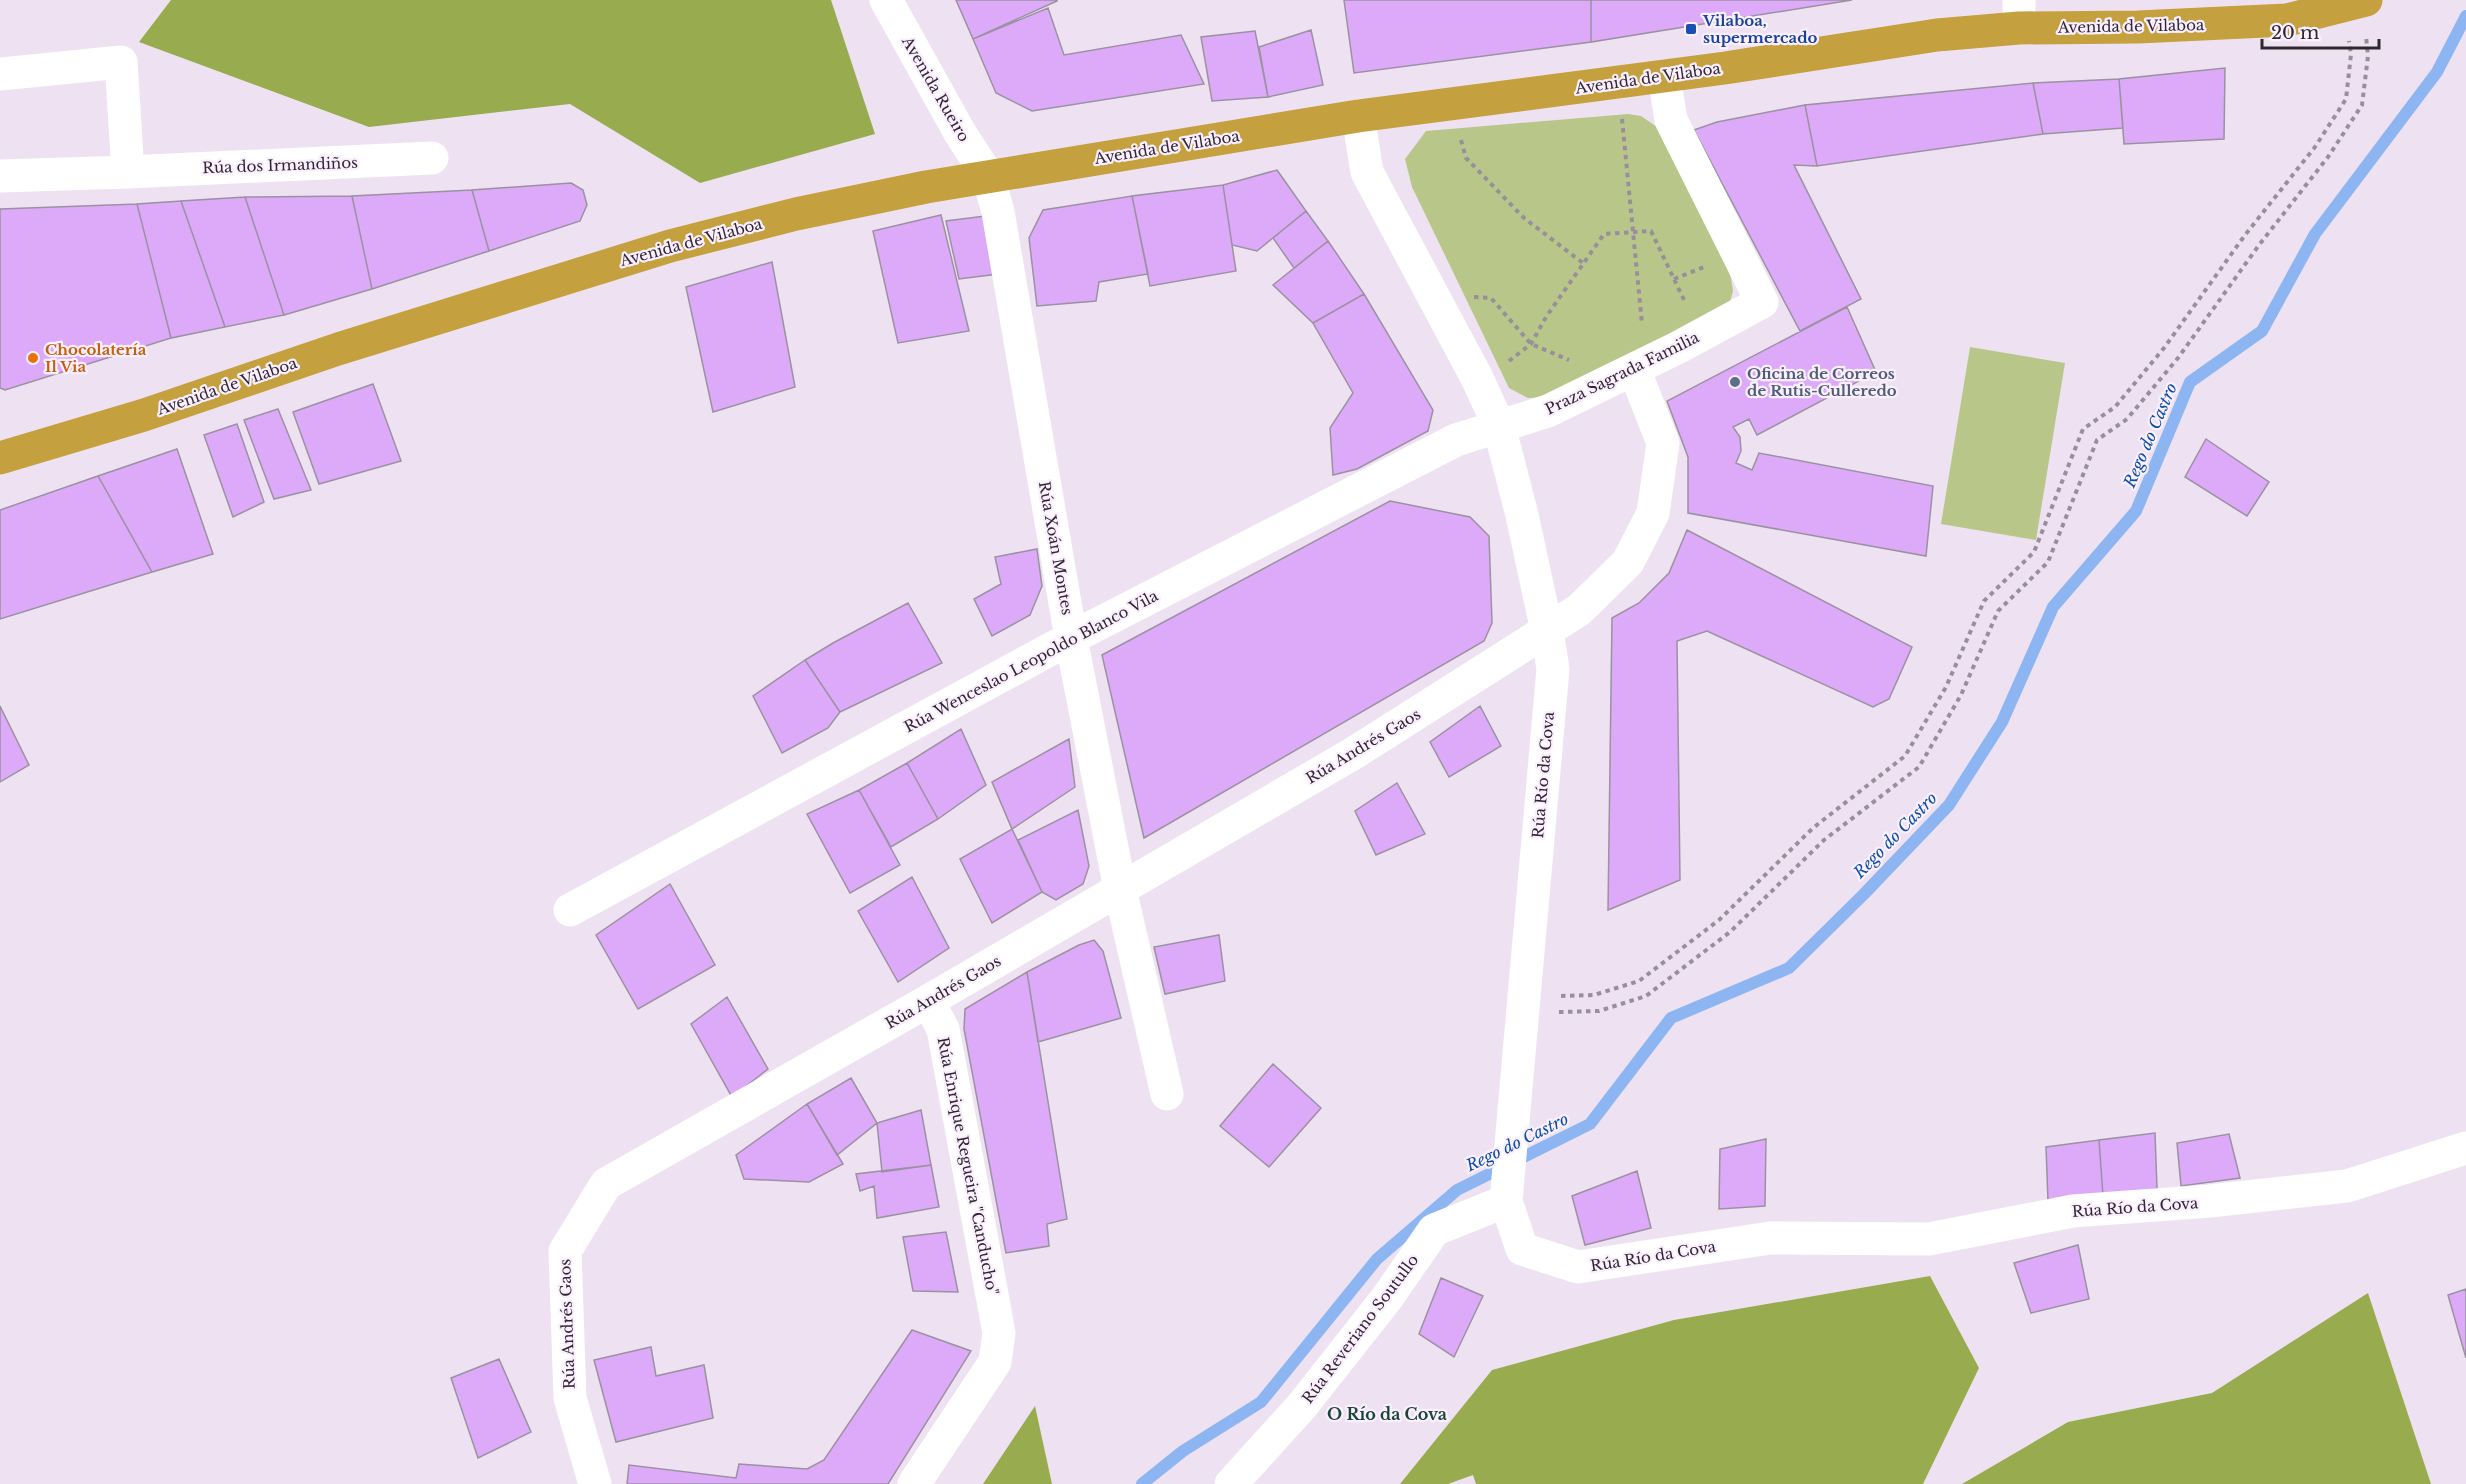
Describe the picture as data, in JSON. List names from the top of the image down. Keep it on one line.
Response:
{"streets":{"highway":["Avenida de Vilaboa"],"street":["Avenida Rueiro","Rúa dos Irmandiños","Praza Sagrada Familia","Rúa Xoán Montes","Rúa Wenceslao Leopoldo Blanco Vila","Rúa Andrés Gaos","Rúa Río da Cova","Rúa Enrique Regueira \"Canducho\"","Rúa Reveriano Soutullo"]},"crossings":[["Avenida de Vilaboa","Avenida Rueiro"],["Avenida de Vilaboa","Praza Sagrada Familia"],["Avenida de Vilaboa","Rúa Xoán Montes"],["Avenida Rueiro","Rúa Xoán Montes"],["Praza Sagrada Familia","Rúa Wenceslao Leopoldo Blanco Vila"],["Praza Sagrada Familia","Rúa Andrés Gaos"],["Praza Sagrada Familia","Rúa Río da Cova"],["Rúa Xoán Montes","Rúa Wenceslao Leopoldo Blanco Vila"],["Rúa Xoán Montes","Rúa Andrés Gaos"],["Rúa Wenceslao Leopoldo Blanco Vila","Rúa Río da Cova"],["Rúa Andrés Gaos","Rúa Río da Cova"],["Rúa Andrés Gaos","Rúa Enrique Regueira \"Canducho\""],["Rúa Río da Cova","Rúa Reveriano Soutullo"]],"districts":["O Río da Cova"],"water":["Rego do Castro"],"places":{"transit":["Vilaboa, supermercado"],"other":["Chocolatería Il Via","Oficina de Correos de Rutis-Culleredo"]},"scale_bar":"20 m"}
